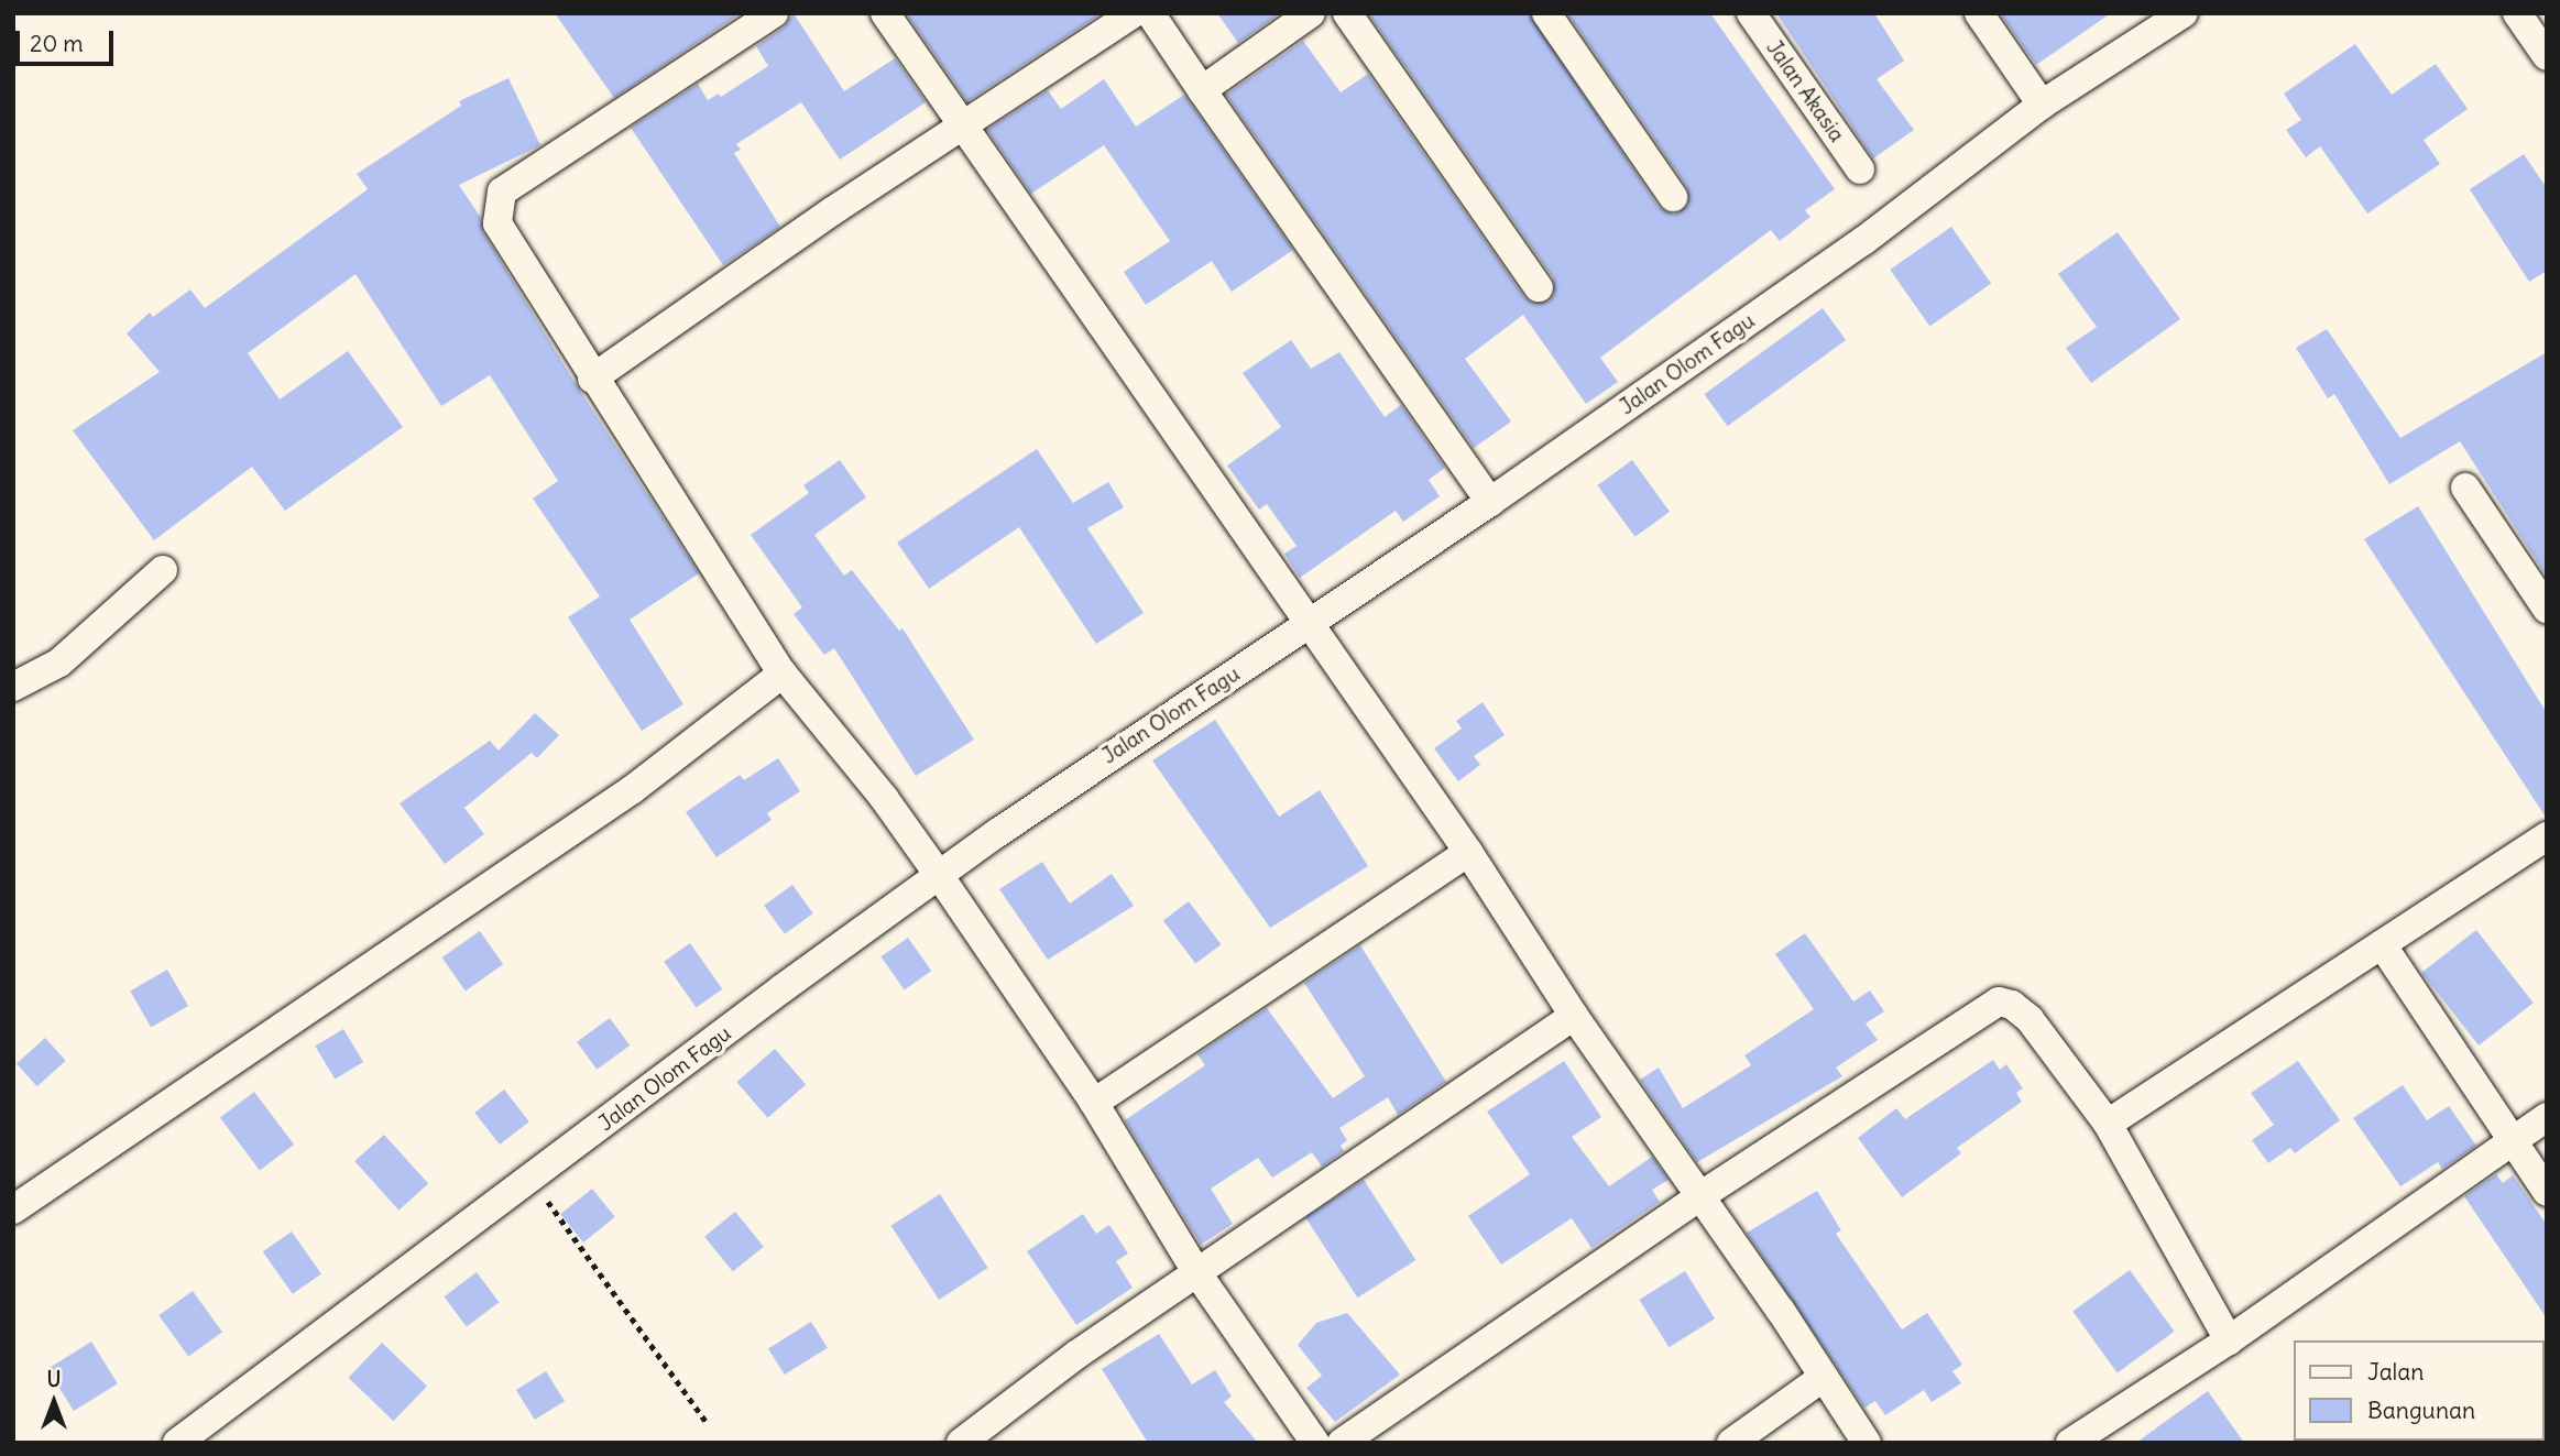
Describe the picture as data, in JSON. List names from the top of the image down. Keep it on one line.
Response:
{"streets":{"street":["Jalan Akasia","Jalan Olom Fagu"]},"legend":["Jalan","Bangunan"],"scale_bar":"20 m","north":"top"}
